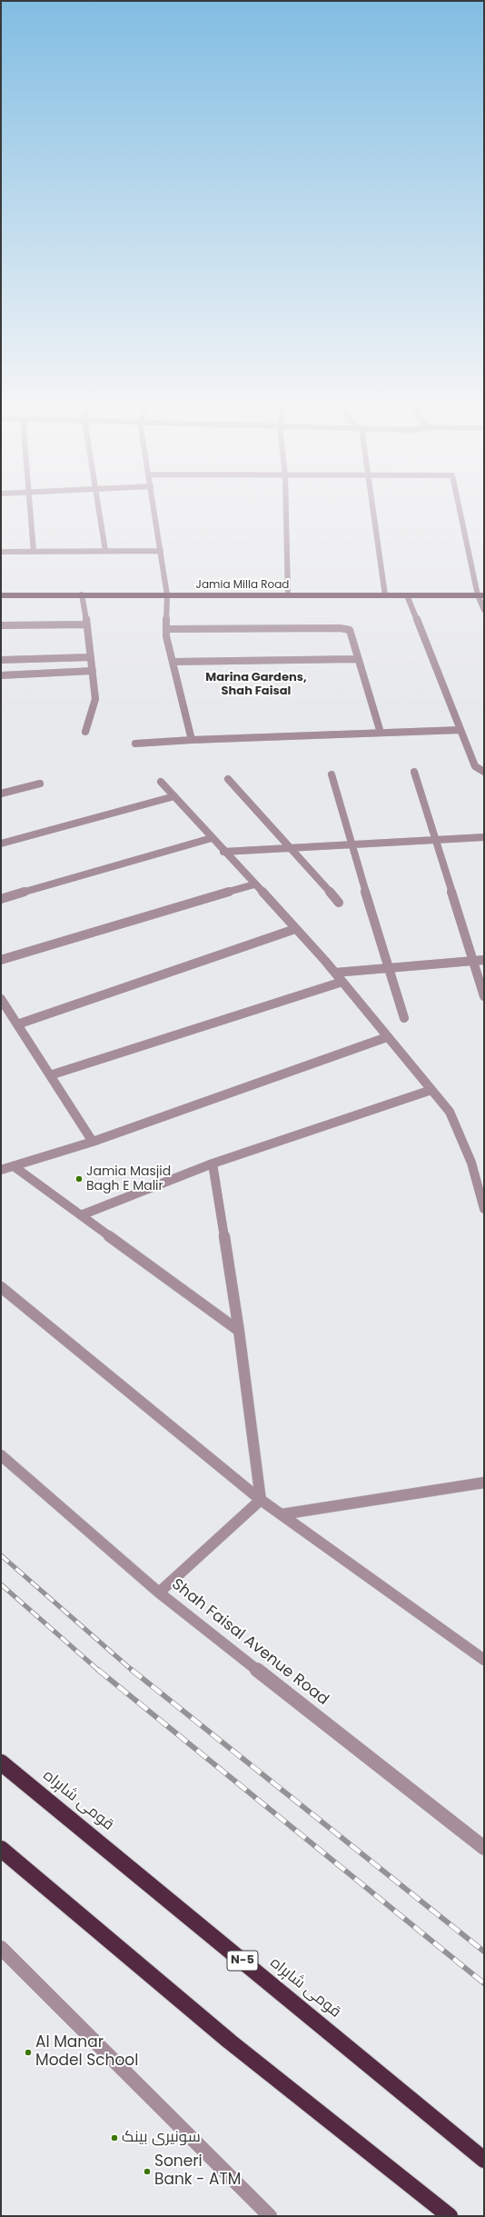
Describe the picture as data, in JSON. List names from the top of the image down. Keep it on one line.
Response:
{"streets":{"highway":["قومی شاہراہ","N-5"],"main road":["Jamia Milla Road"],"street":["Shah Faisal Avenue Road"]},"districts":["Marina Gardens, Shah Faisal"],"places":["Jamia Masjid Bagh E Malir","Al Manar Model School","سونیری بینک","Soneri Bank - ATM"]}
